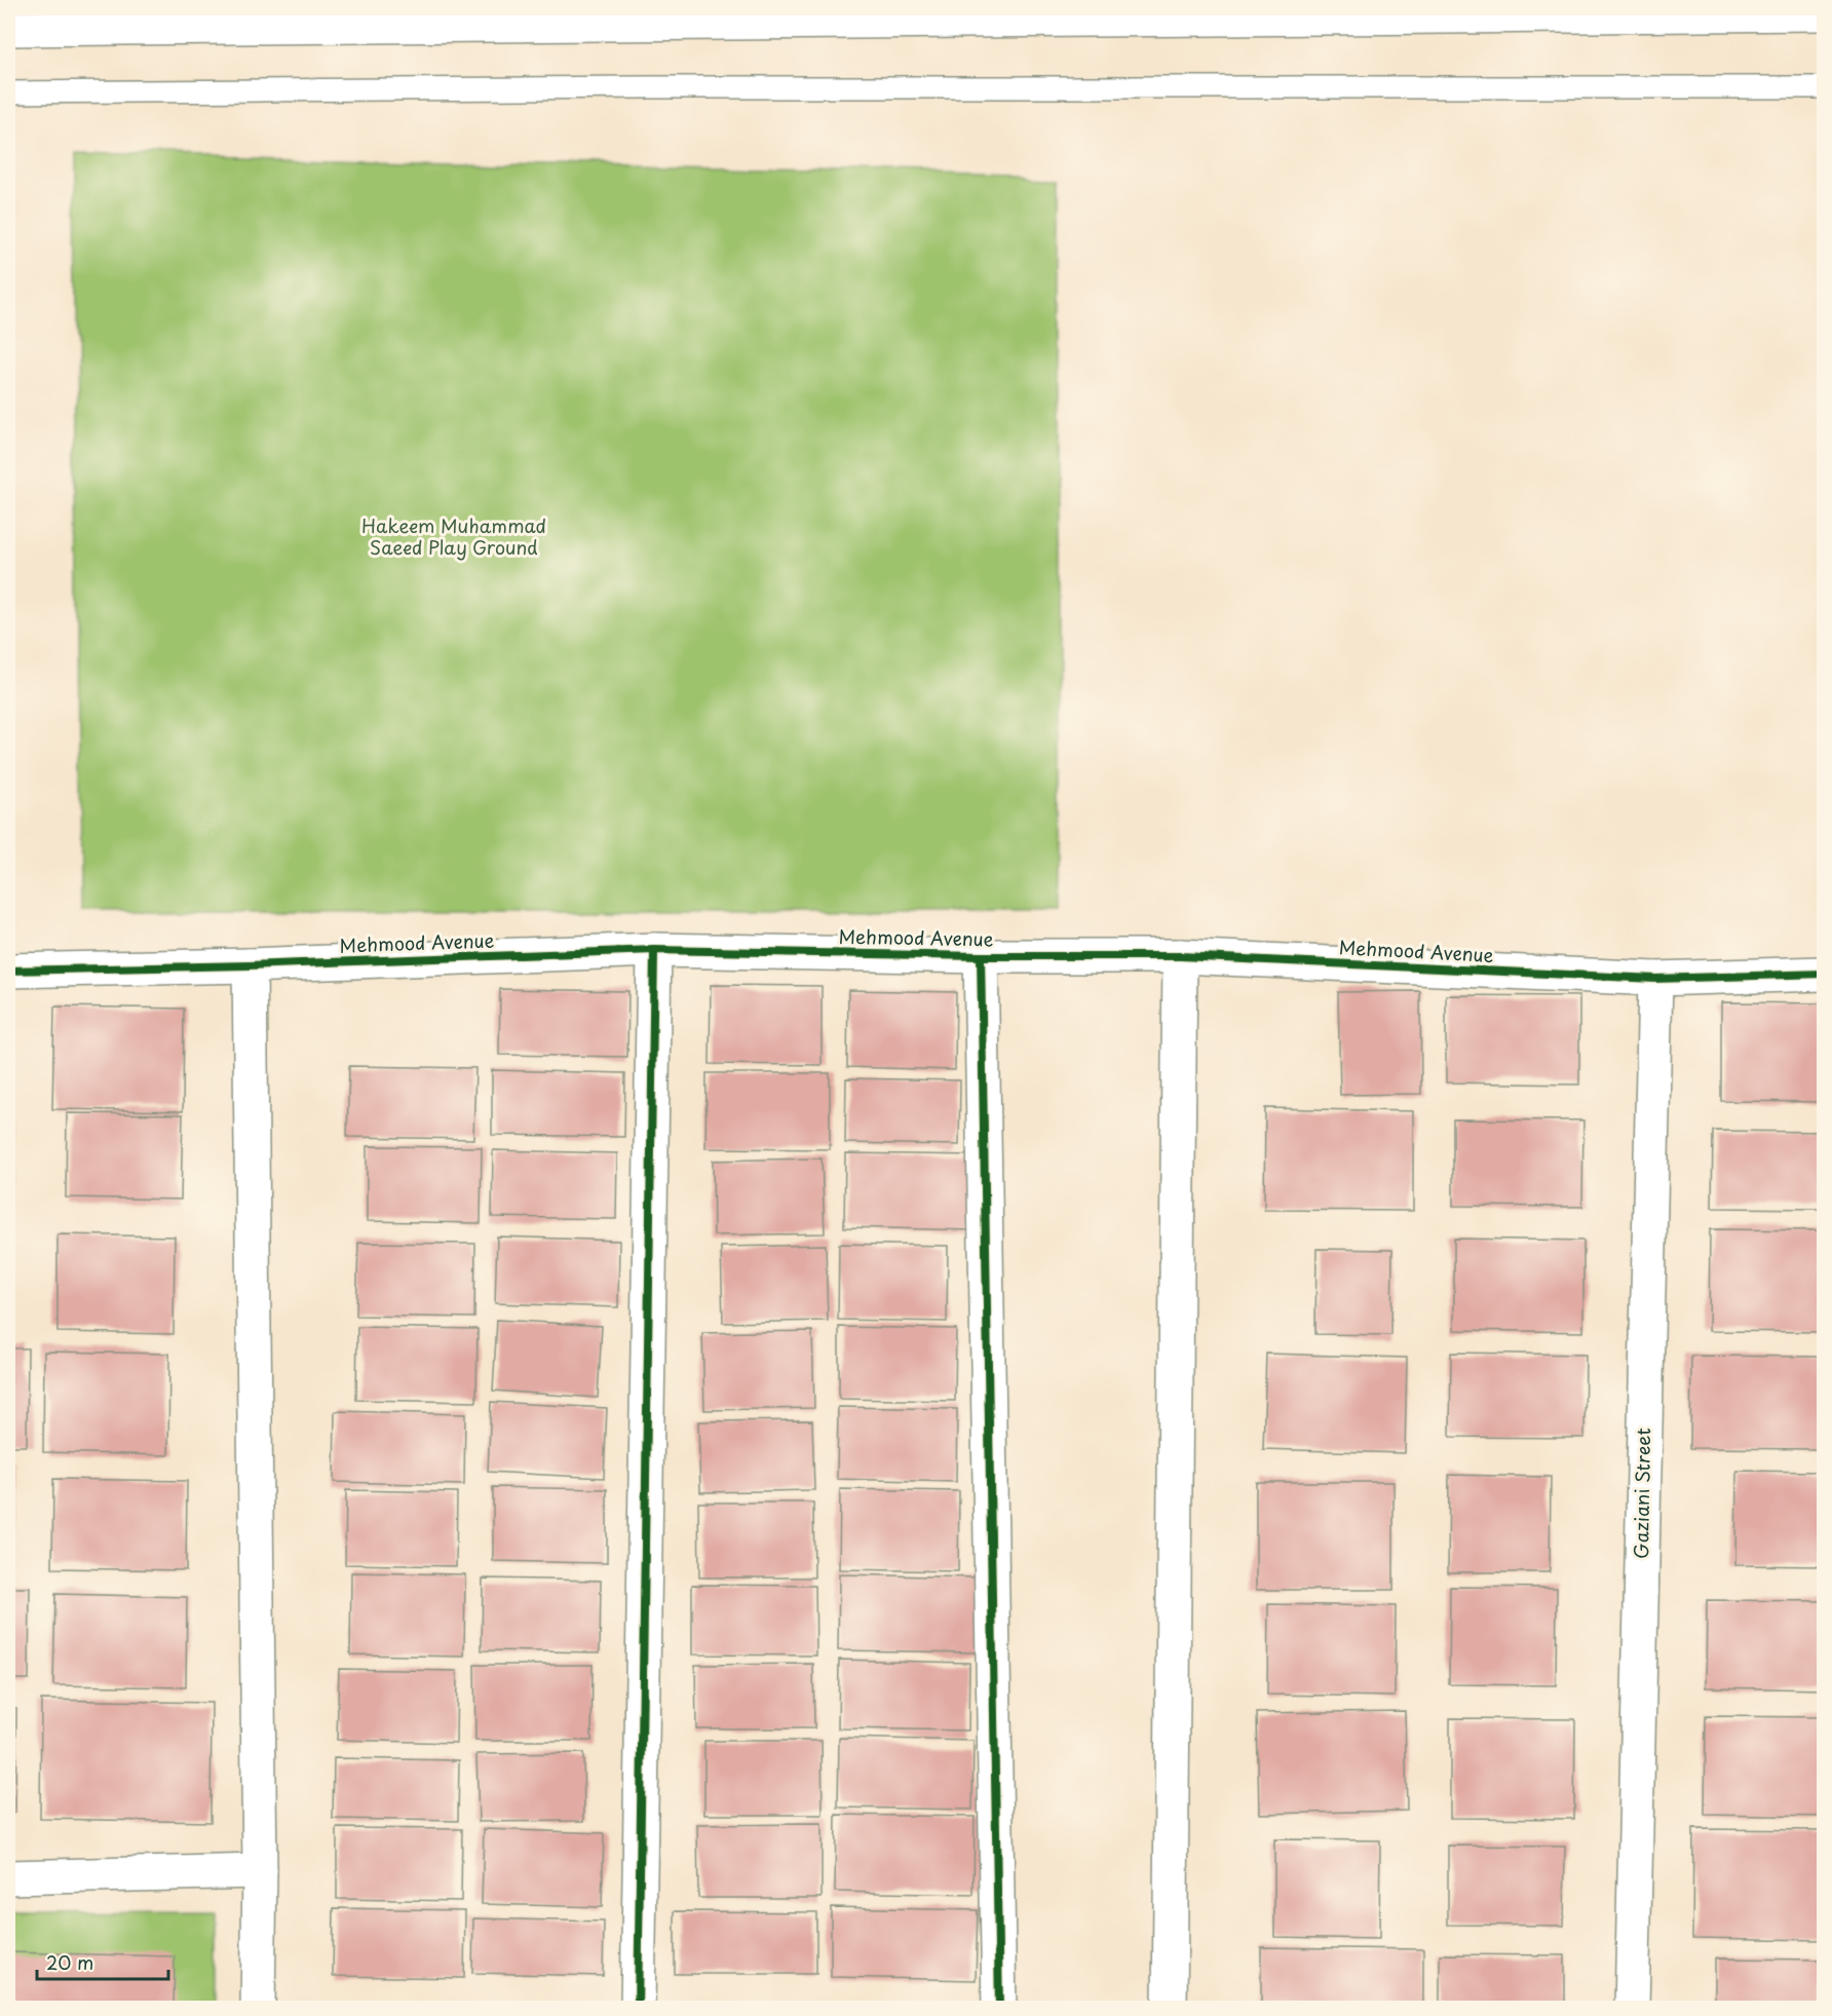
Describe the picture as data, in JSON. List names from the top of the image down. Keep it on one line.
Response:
{"streets":{"street":["Mehmood Avenue","Gaziani Street"]},"crossings":[["Mehmood Avenue","Gaziani Street"]],"parks":["Hakeem Muhammad Saeed Play Ground"],"scale_bar":"20 m"}
